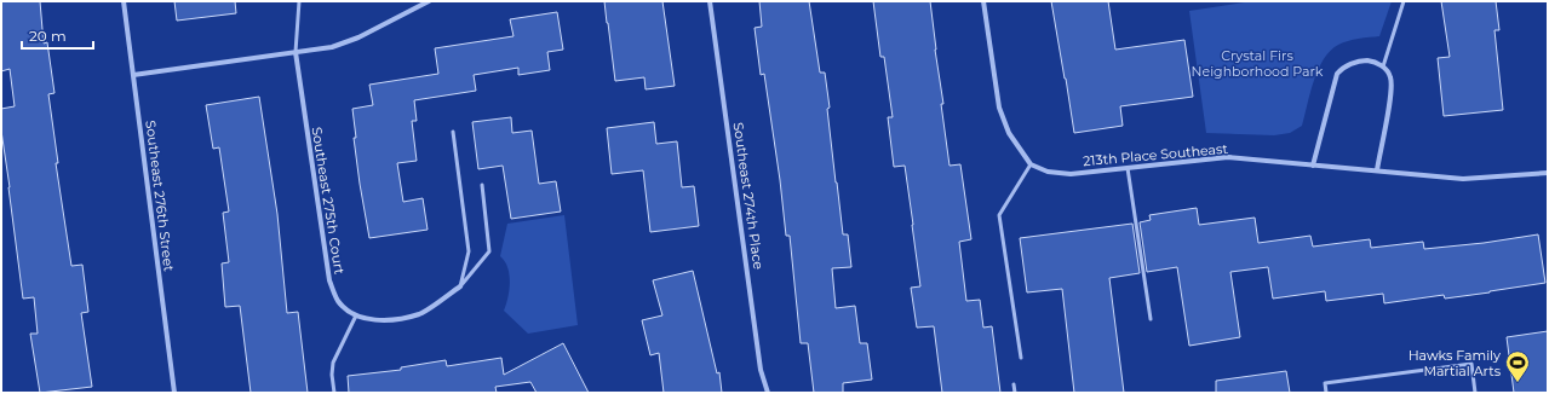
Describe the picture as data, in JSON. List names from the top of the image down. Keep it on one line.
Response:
{"streets":{"street":["213th Place Southeast","Southeast 276th Street","Southeast 274th Place","Southeast 275th Court"]},"parks":["Crystal Firs Neighborhood Park"],"places":{"sports":["Hawks Family Martial Arts"]},"scale_bar":"20 m"}
